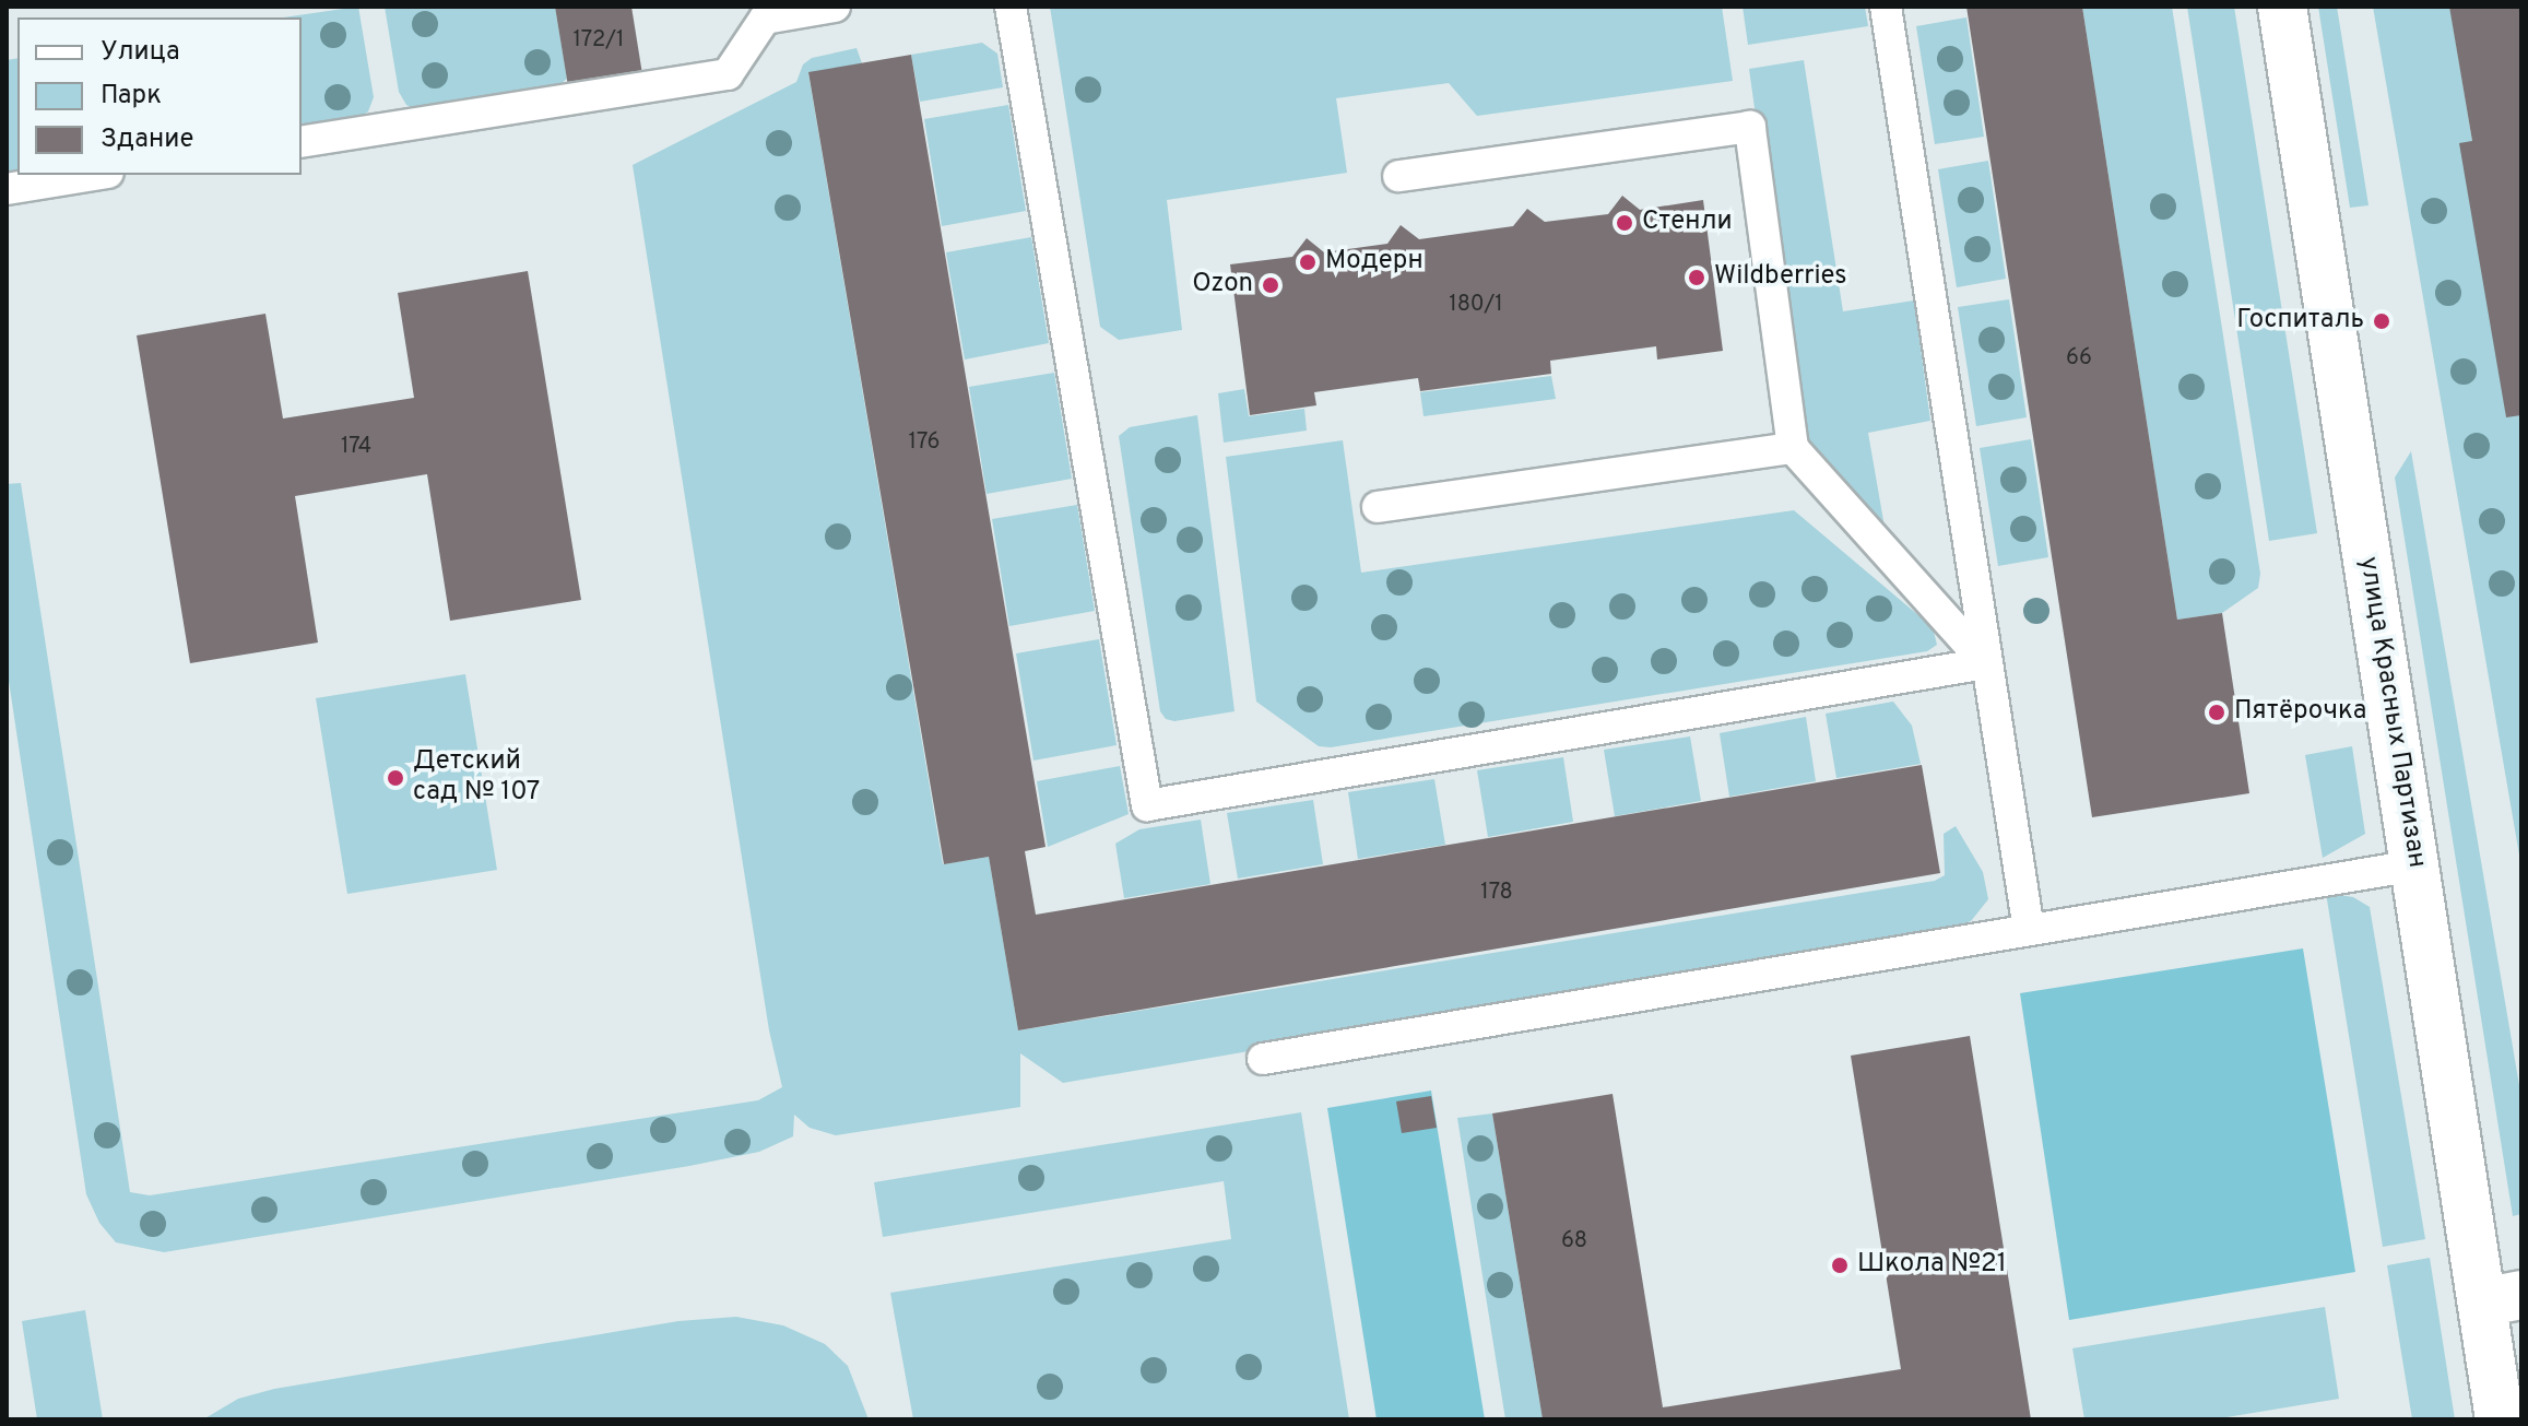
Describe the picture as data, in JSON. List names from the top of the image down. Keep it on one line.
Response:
{"streets":{"street":["улица Красных Партизан"]},"places":["Стенли","Модерн","Wildberries","Ozon","Госпиталь","Пятёрочка","Детский сад № 107","Школа №21"],"house_numbers":["172/1","180/1","66","176","174","178","68"],"legend":["Улица","Парк","Здание"]}
